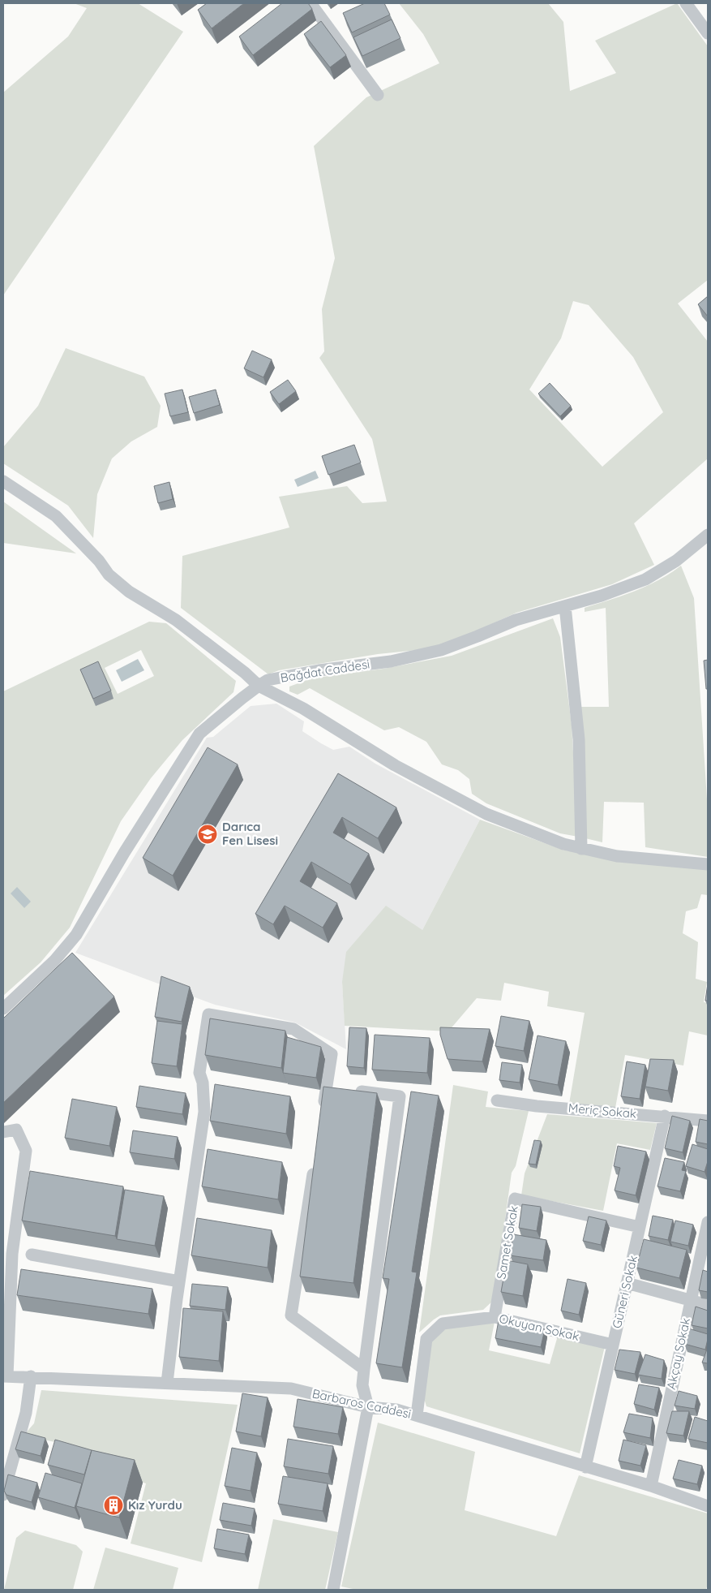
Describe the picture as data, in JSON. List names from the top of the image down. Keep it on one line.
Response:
{"streets":{"street":["Bağdat Caddesi","Meriç Sokak","Samet Sokak","Güneri Sokak","Okuyan Sokak","Akçay Sokak","Barbaros Caddesi"]},"crossings":[["Meriç Sokak","Güneri Sokak"],["Samet Sokak","Güneri Sokak"],["Samet Sokak","Okuyan Sokak"],["Güneri Sokak","Okuyan Sokak"],["Güneri Sokak","Barbaros Caddesi"],["Okuyan Sokak","Barbaros Caddesi"],["Akçay Sokak","Barbaros Caddesi"]],"places":{"school or university":["Darıca Fen Lisesi"],"building":["Kız Yurdu"]}}
